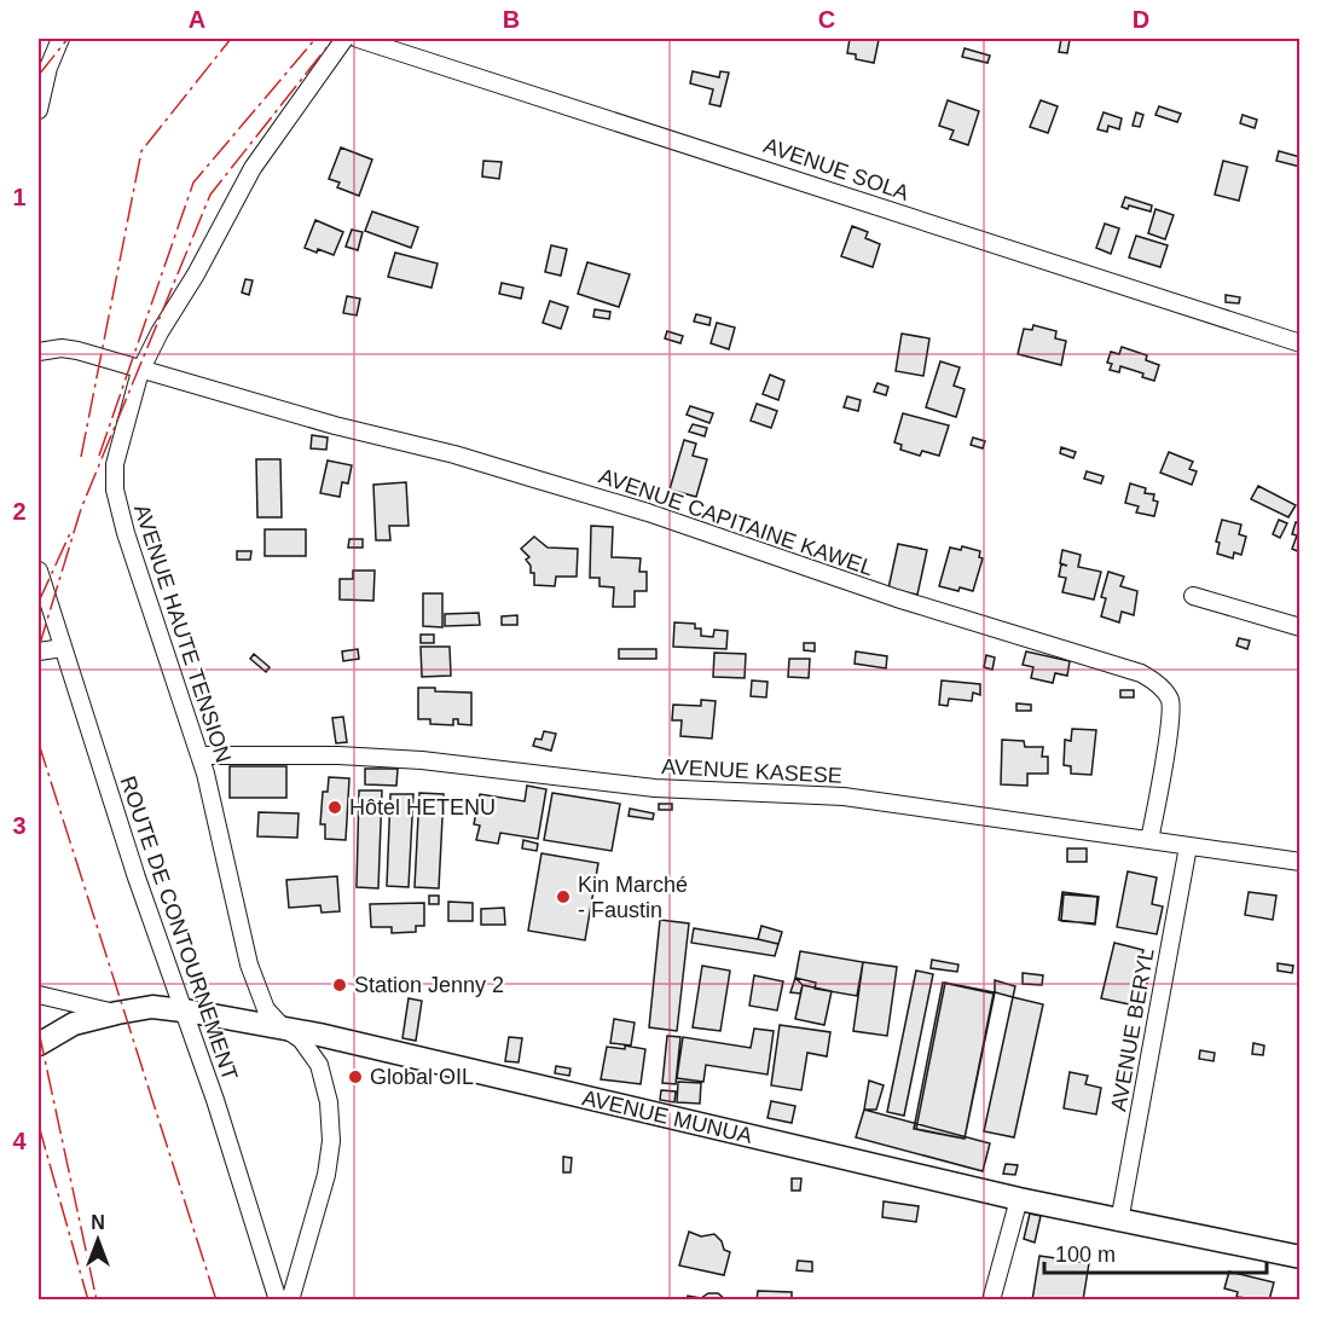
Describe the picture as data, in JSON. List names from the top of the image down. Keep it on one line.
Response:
{"streets":{"main road":["AVENUE MUNUA"],"street":["AVENUE SOLA","AVENUE CAPITAINE KAWEL","AVENUE HAUTE TENSION","AVENUE KASESE","ROUTE DE CONTOURNEMENT","AVENUE BERYL"]},"crossings":[["AVENUE CAPITAINE KAWEL","AVENUE HAUTE TENSION"],["AVENUE CAPITAINE KAWEL","AVENUE KASESE"],["AVENUE HAUTE TENSION","AVENUE KASESE"],["AVENUE HAUTE TENSION","AVENUE MUNUA"],["AVENUE KASESE","AVENUE BERYL"],["ROUTE DE CONTOURNEMENT","AVENUE MUNUA"],["AVENUE BERYL","AVENUE MUNUA"]],"places":["Hôtel HETENU","Kin Marché - Faustin","Station Jenny 2","Global OIL"],"scale_bar":"100 m","north":"top","grid":{"columns":["A","B","C","D"],"rows":["1","2","3","4"]}}
